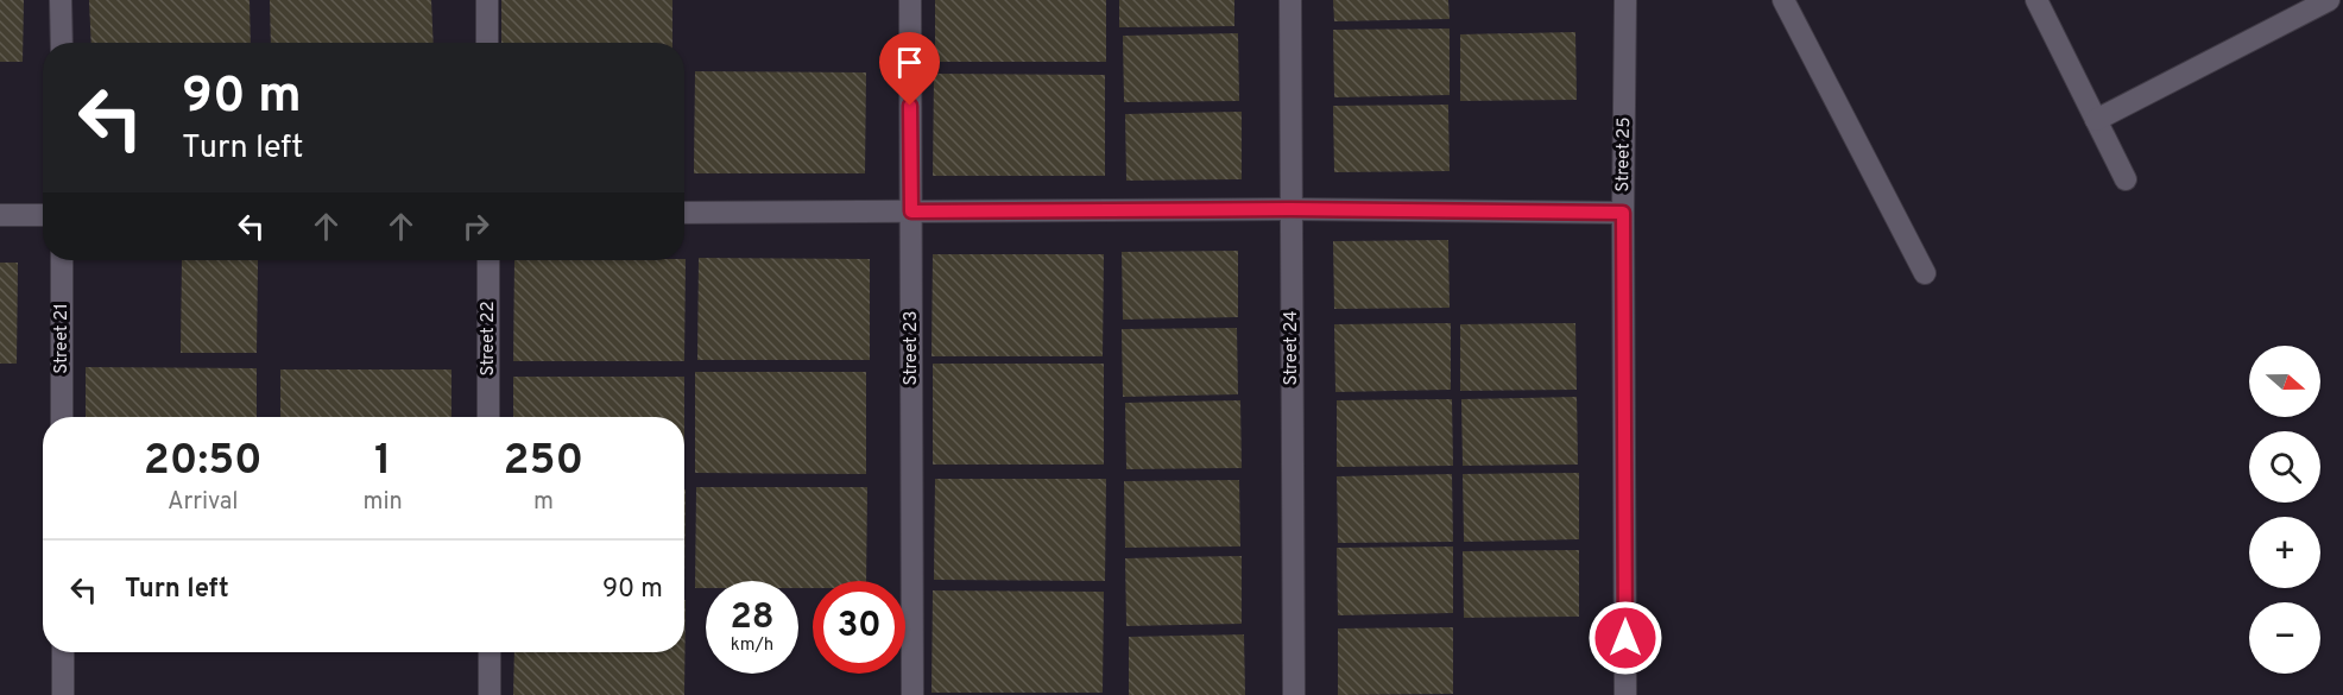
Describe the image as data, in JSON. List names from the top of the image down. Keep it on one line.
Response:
{"streets":{"street":["Street 25","Street 21","Street 22","Street 23","Street 24"]},"north":"right","page":{"turn":["90 m","Turn left"],"map_buttons":["+","−"],"eta":["20:50","Arrival","1","min","250","m"],"list":[{"name":"Turn left","value":"90 m"}],"speed":"28 km/h","limit":"30"}}
